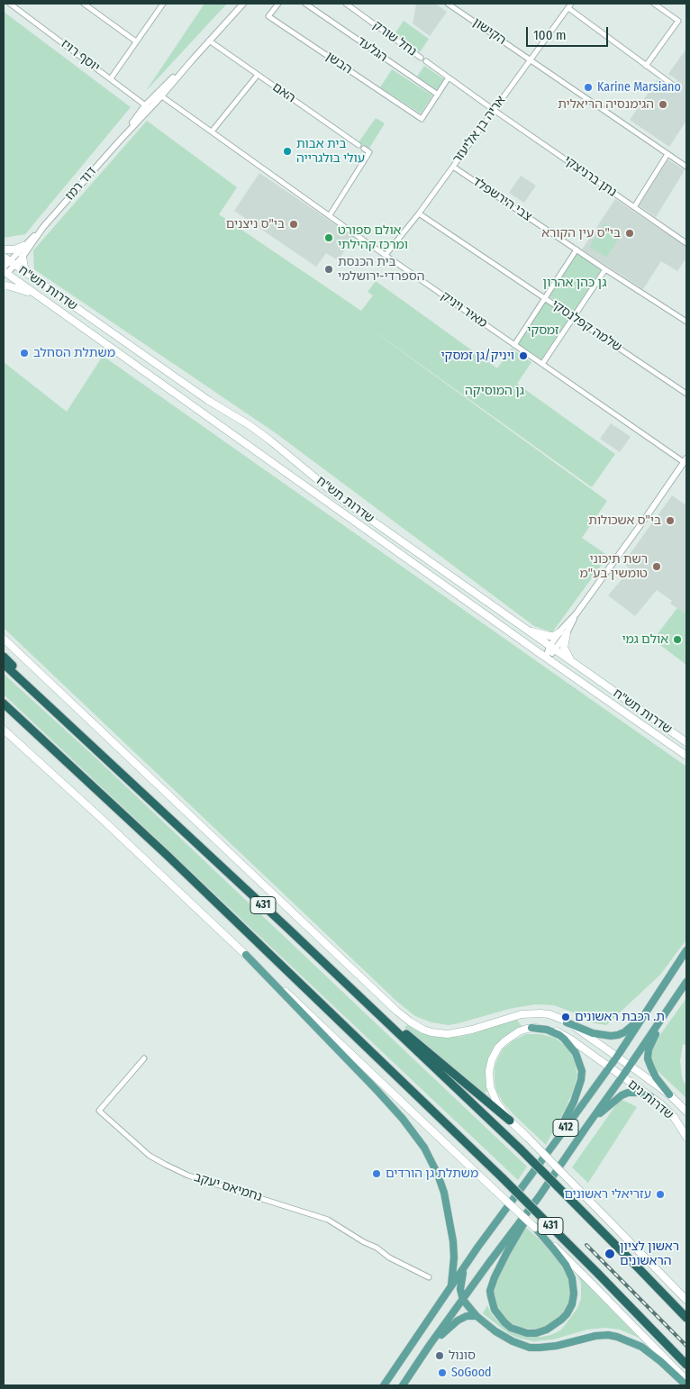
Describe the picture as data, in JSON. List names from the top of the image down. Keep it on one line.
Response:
{"streets":{"highway":["431"],"main road":["שדרות תש\"ח","שדרות נים","412"],"street":["הקישון","נחל שורק","הגלעד","יוסף רויז","הבשן","האם","אריה בן אליעזר","נתן ברניצקי","דוד רמז","צבי הירשפלד","מאיר ויניק","שלמה קפלנסקי","נחמיאס יעקב"]},"crossings":[["הקישון","אריה בן אליעזר"],["נחל שורק","אריה בן אליעזר"],["נחל שורק","נתן ברניצקי"],["הגלעד","הבשן"],["יוסף רויז","דוד רמז"],["האם","דוד רמז"],["אריה בן אליעזר","נתן ברניצקי"],["אריה בן אליעזר","צבי הירשפלד"],["אריה בן אליעזר","מאיר ויניק"],["אריה בן אליעזר","שלמה קפלנסקי"],["דוד רמז","שדרות תש\"ח"],["דוד רמז","מאיר ויניק"],["שדרות נים","412"]],"parks":["גן כהן אהרון","זמסקי","גן המוסיקה"],"places":["Karine Marsiano","הגימנסיה הריאלית","בית אבות עולי בולגרייה","בי\"ס ניצנים","בי\"ס עין הקורא","אולם ספורט ומרכז קהילתי","בית הכנסת הספרדי-ירושלמי","משתלת הסחלב","ויניק/גן זמסקי","בי\"ס אשכולות","רשת תיכוני טומשין בע\"מ","אולם גמי","ת. רכבת ראשונים","משתלת גן הורדים","עזריאלי ראשונים","ראשון לציון הראשונים","סונול","SoGood"],"scale_bar":"100 m"}
